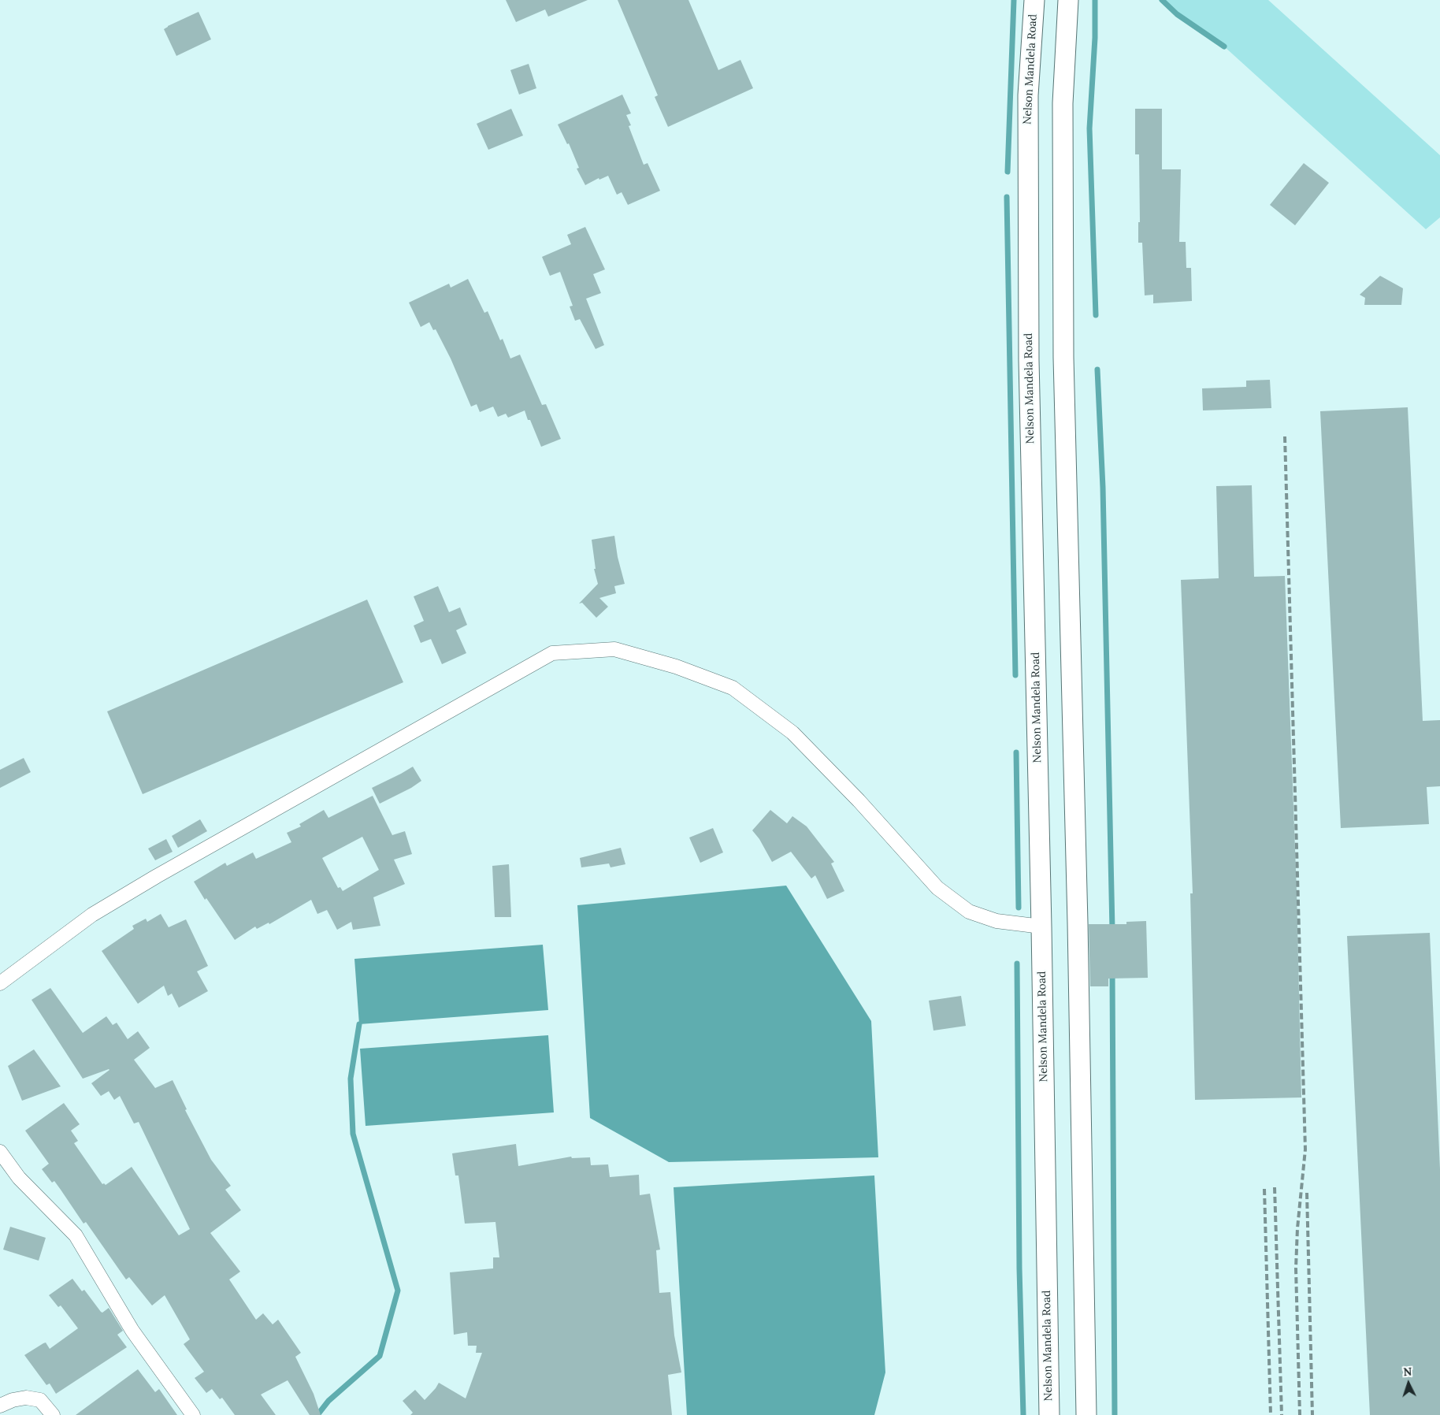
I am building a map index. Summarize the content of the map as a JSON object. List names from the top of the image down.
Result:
{
  "streets": {
    "main road": ["Nelson Mandela Road"]
  },
  "north": "top"
}
